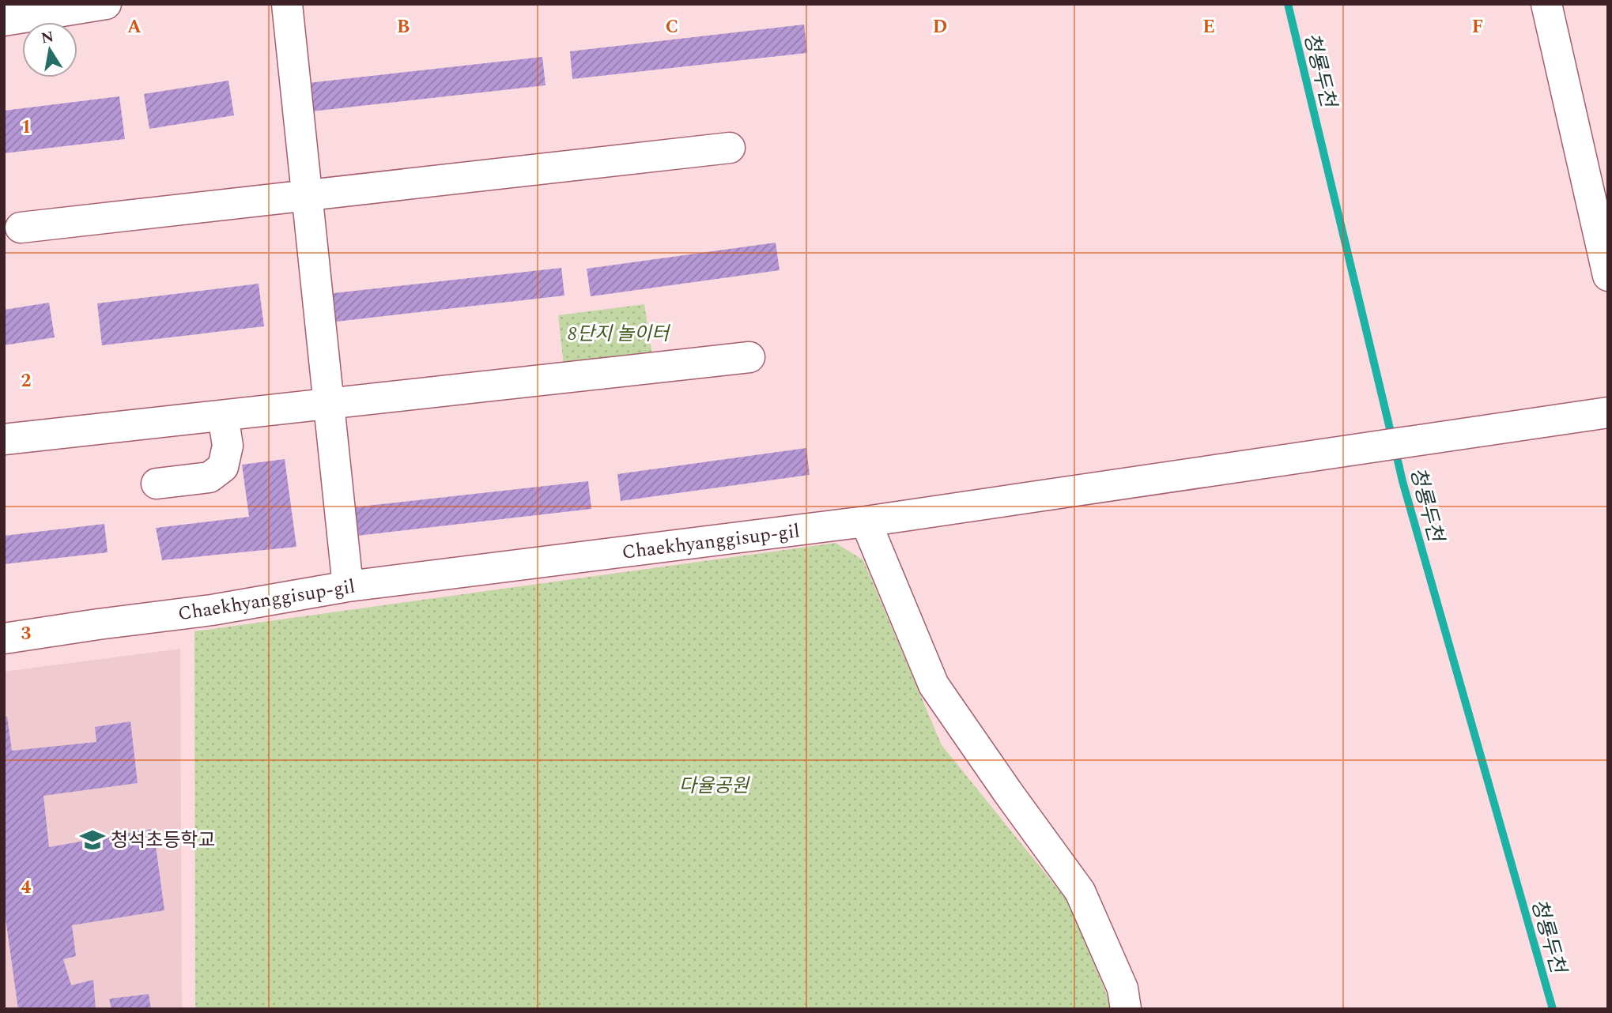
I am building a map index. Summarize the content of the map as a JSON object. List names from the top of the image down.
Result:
{
  "streets": {
    "street": ["Chaekhyanggisup-gil"]
  },
  "water": ["청룡두천"],
  "parks": ["8단지 놀이터", "다율공원"],
  "places": {
    "school or university": ["청석초등학교"]
  },
  "north": "top",
  "grid": {
    "columns": [
      "A",
      "B",
      "C",
      "D",
      "E",
      "F"
    ],
    "rows": [
      "1",
      "2",
      "3",
      "4"
    ]
  }
}
